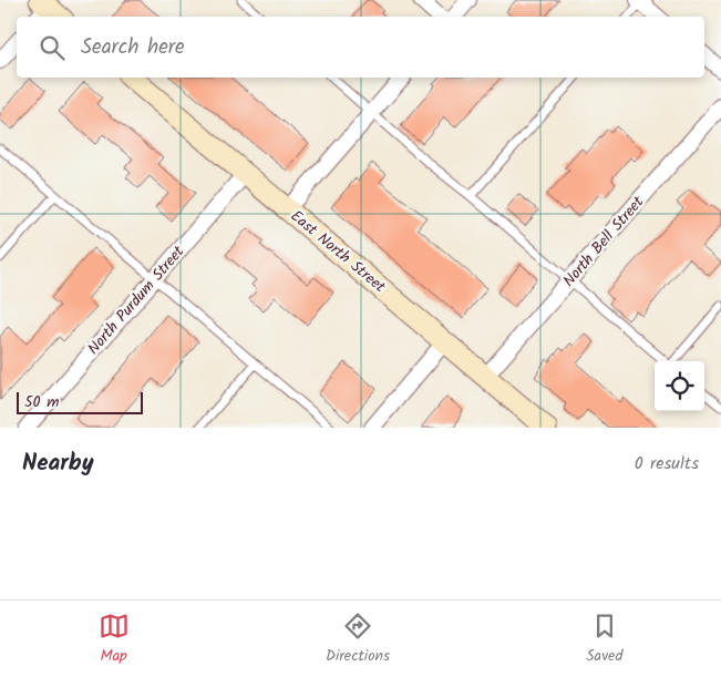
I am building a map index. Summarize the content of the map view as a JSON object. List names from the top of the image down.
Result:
{
  "streets": {
    "street": ["North Bell Street", "East North Street", "North Purdum Street"]
  },
  "crossings": [
    ["North Bell Street", "East North Street"],
    ["East North Street", "North Purdum Street"]
  ],
  "scale_bar": "50 m",
  "page": {
    "search": "Search here",
    "scale": "50 m",
    "heading": ["Nearby", "0 results"],
    "nav": ["Map", "Directions", "Saved"]
  }
}
